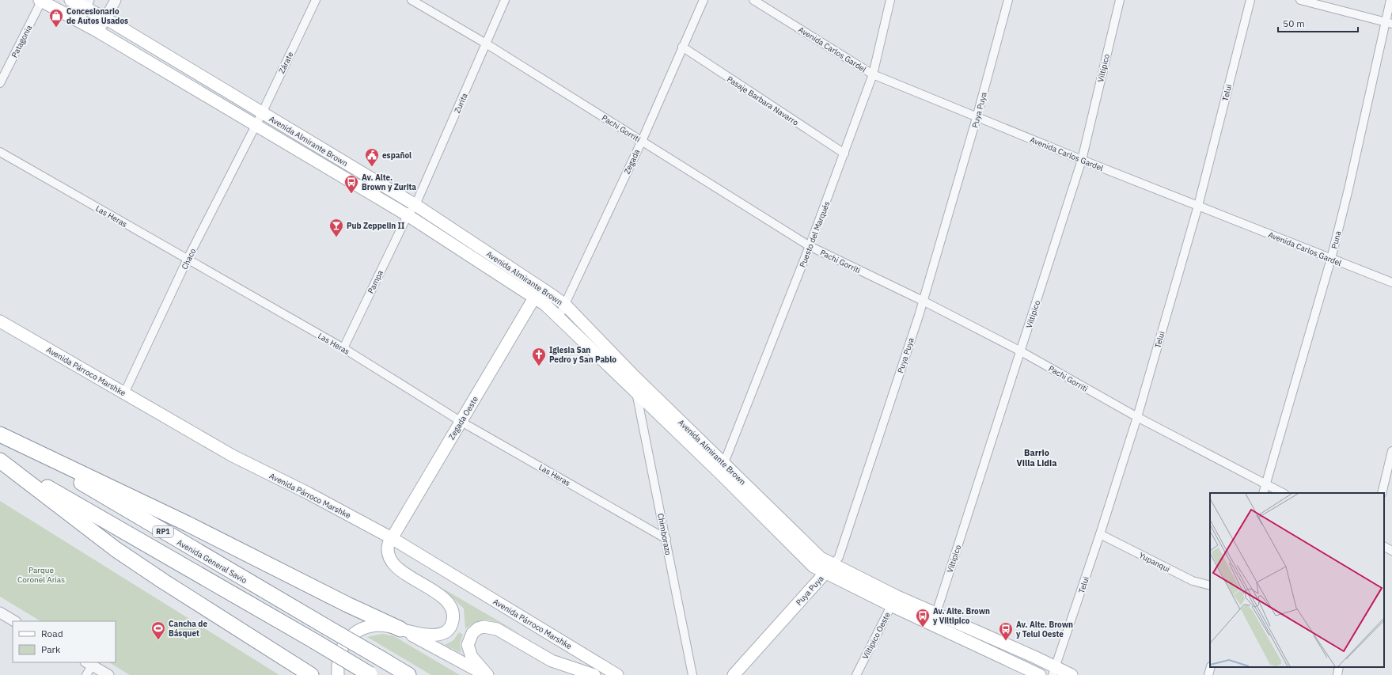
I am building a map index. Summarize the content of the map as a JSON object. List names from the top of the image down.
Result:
{
  "streets": {
    "highway": ["RP1", "Avenida General Savio"],
    "main road": [
      "Puya Puya",
      "Avenida Almirante Brown",
      "Avenida Párroco Marshke",
      "Zegada Oeste"
    ],
    "street": [
      "Patagonia",
      "Avenida Carlos Gardel",
      "Zárate",
      "Viltipico",
      "Telui",
      "Pasaje Barbara Navarro",
      "Zurita",
      "Pachi Gorriti",
      "Zegada",
      "Las Heras",
      "Puesto del Marqués",
      "Puna",
      "Chaco",
      "Pampa",
      "Chimborazo",
      "Yupanqui",
      "Viltipico Oeste"
    ]
  },
  "crossings": [
    ["Patagonia", "Avenida Almirante Brown"],
    ["Avenida Carlos Gardel", "Viltipico"],
    ["Avenida Carlos Gardel", "Telui"],
    ["Avenida Carlos Gardel", "Puya Puya"],
    ["Avenida Carlos Gardel", "Puesto del Marqués"],
    ["Avenida Carlos Gardel", "Puna"],
    ["Zárate", "Avenida Almirante Brown"],
    ["Zárate", "Chaco"],
    ["Viltipico", "Pachi Gorriti"],
    ["Viltipico", "Avenida Almirante Brown"],
    ["Telui", "Pachi Gorriti"],
    ["Telui", "Avenida Almirante Brown"],
    ["Telui", "Yupanqui"],
    ["Pasaje Barbara Navarro", "Zegada"],
    ["Pasaje Barbara Navarro", "Puesto del Marqués"],
    ["Zurita", "Pachi Gorriti"],
    ["Zurita", "Avenida Almirante Brown"],
    ["Zurita", "Pampa"],
    ["Puya Puya", "Pachi Gorriti"],
    ["Puya Puya", "Avenida Almirante Brown"],
    ["Pachi Gorriti", "Zegada"],
    ["Pachi Gorriti", "Puesto del Marqués"],
    ["Pachi Gorriti", "Puna"],
    ["Avenida Almirante Brown", "Zegada"],
    ["Avenida Almirante Brown", "Puesto del Marqués"],
    ["Avenida Almirante Brown", "Chaco"],
    ["Avenida Almirante Brown", "Pampa"],
    ["Avenida Almirante Brown", "Zegada Oeste"],
    ["Avenida Almirante Brown", "Chimborazo"],
    ["Avenida Almirante Brown", "Viltipico Oeste"],
    ["Las Heras", "Chaco"],
    ["Las Heras", "Pampa"],
    ["Las Heras", "Zegada Oeste"],
    ["Las Heras", "Chimborazo"],
    ["Chaco", "Avenida Párroco Marshke"],
    ["Avenida Párroco Marshke", "Zegada Oeste"]
  ],
  "districts": ["Barrio Villa Lidia"],
  "parks": ["Parque Coronel Arias"],
  "places": {
    "shop": ["Concesionario de Autos Usados"],
    "public building": ["español"],
    "bus stop": ["Av. Alte. Brown y Zurita", "Av. Alte. Brown y Viltipico", "Av. Alte. Brown y Telui Oeste"],
    "bar": ["Pub Zeppelin II"],
    "church": ["Iglesia San Pedro y San Pablo"],
    "sports": ["Cancha de Básquet"]
  },
  "legend": ["Road", "Park"],
  "scale_bar": "50 m"
}
